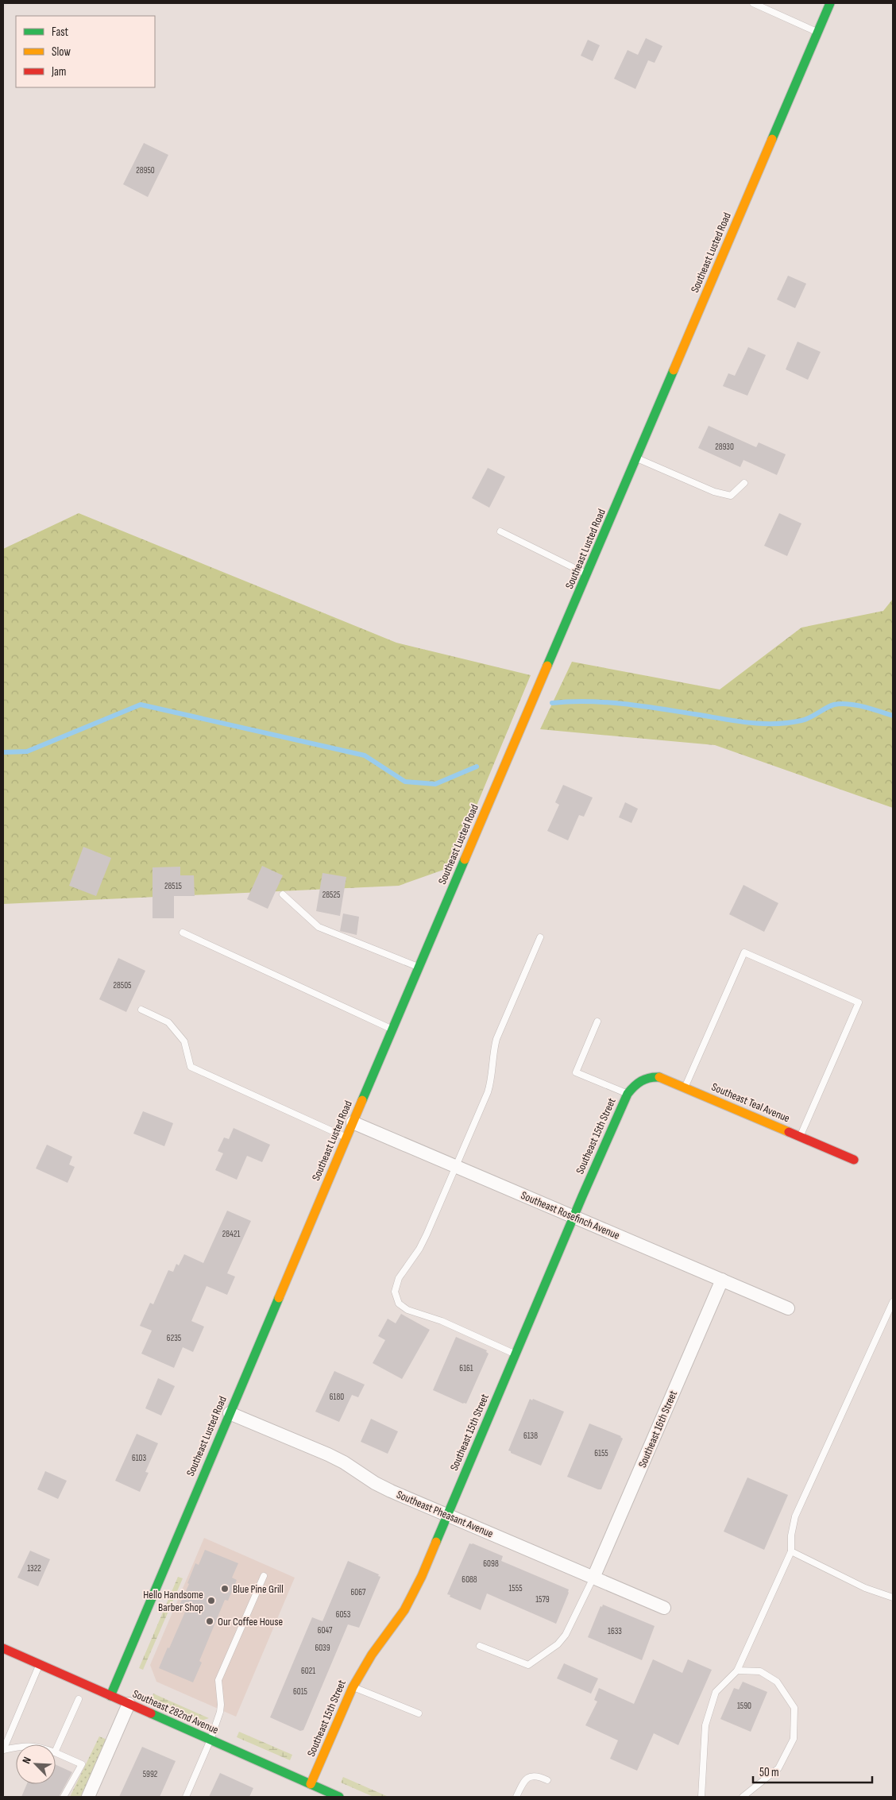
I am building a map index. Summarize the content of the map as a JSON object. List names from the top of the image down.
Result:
{
  "streets": {
    "main road": [
      "Southeast Lusted Road",
      "Southeast Teal Avenue",
      "Southeast 15th Street",
      "Southeast 282nd Avenue"
    ],
    "street": ["Southeast Rosefinch Avenue", "Southeast 16th Street", "Southeast Pheasant Avenue"]
  },
  "crossings": [
    ["Southeast Lusted Road", "Southeast Rosefinch Avenue"],
    ["Southeast Lusted Road", "Southeast Pheasant Avenue"],
    ["Southeast Lusted Road", "Southeast 282nd Avenue"],
    ["Southeast Teal Avenue", "Southeast 15th Street"],
    ["Southeast 15th Street", "Southeast Rosefinch Avenue"],
    ["Southeast 15th Street", "Southeast Pheasant Avenue"],
    ["Southeast 15th Street", "Southeast 282nd Avenue"],
    ["Southeast Rosefinch Avenue", "Southeast 16th Street"],
    ["Southeast 16th Street", "Southeast Pheasant Avenue"]
  ],
  "places": ["Blue Pine Grill", "Hello Handsome Barber Shop", "Our Coffee House"],
  "house_numbers": [
    "28950",
    "28930",
    "28515",
    "28525",
    "28505",
    "28421",
    "6235",
    "6161",
    "6180",
    "6138",
    "6155",
    "6103",
    "6098",
    "1322",
    "6088",
    "1555",
    "6067",
    "1579",
    "6053",
    "6047",
    "1633",
    "6039",
    "6021",
    "6015",
    "1590",
    "5992"
  ],
  "legend": ["Fast", "Slow", "Jam"],
  "scale_bar": "50 m",
  "north": "top left"
}
